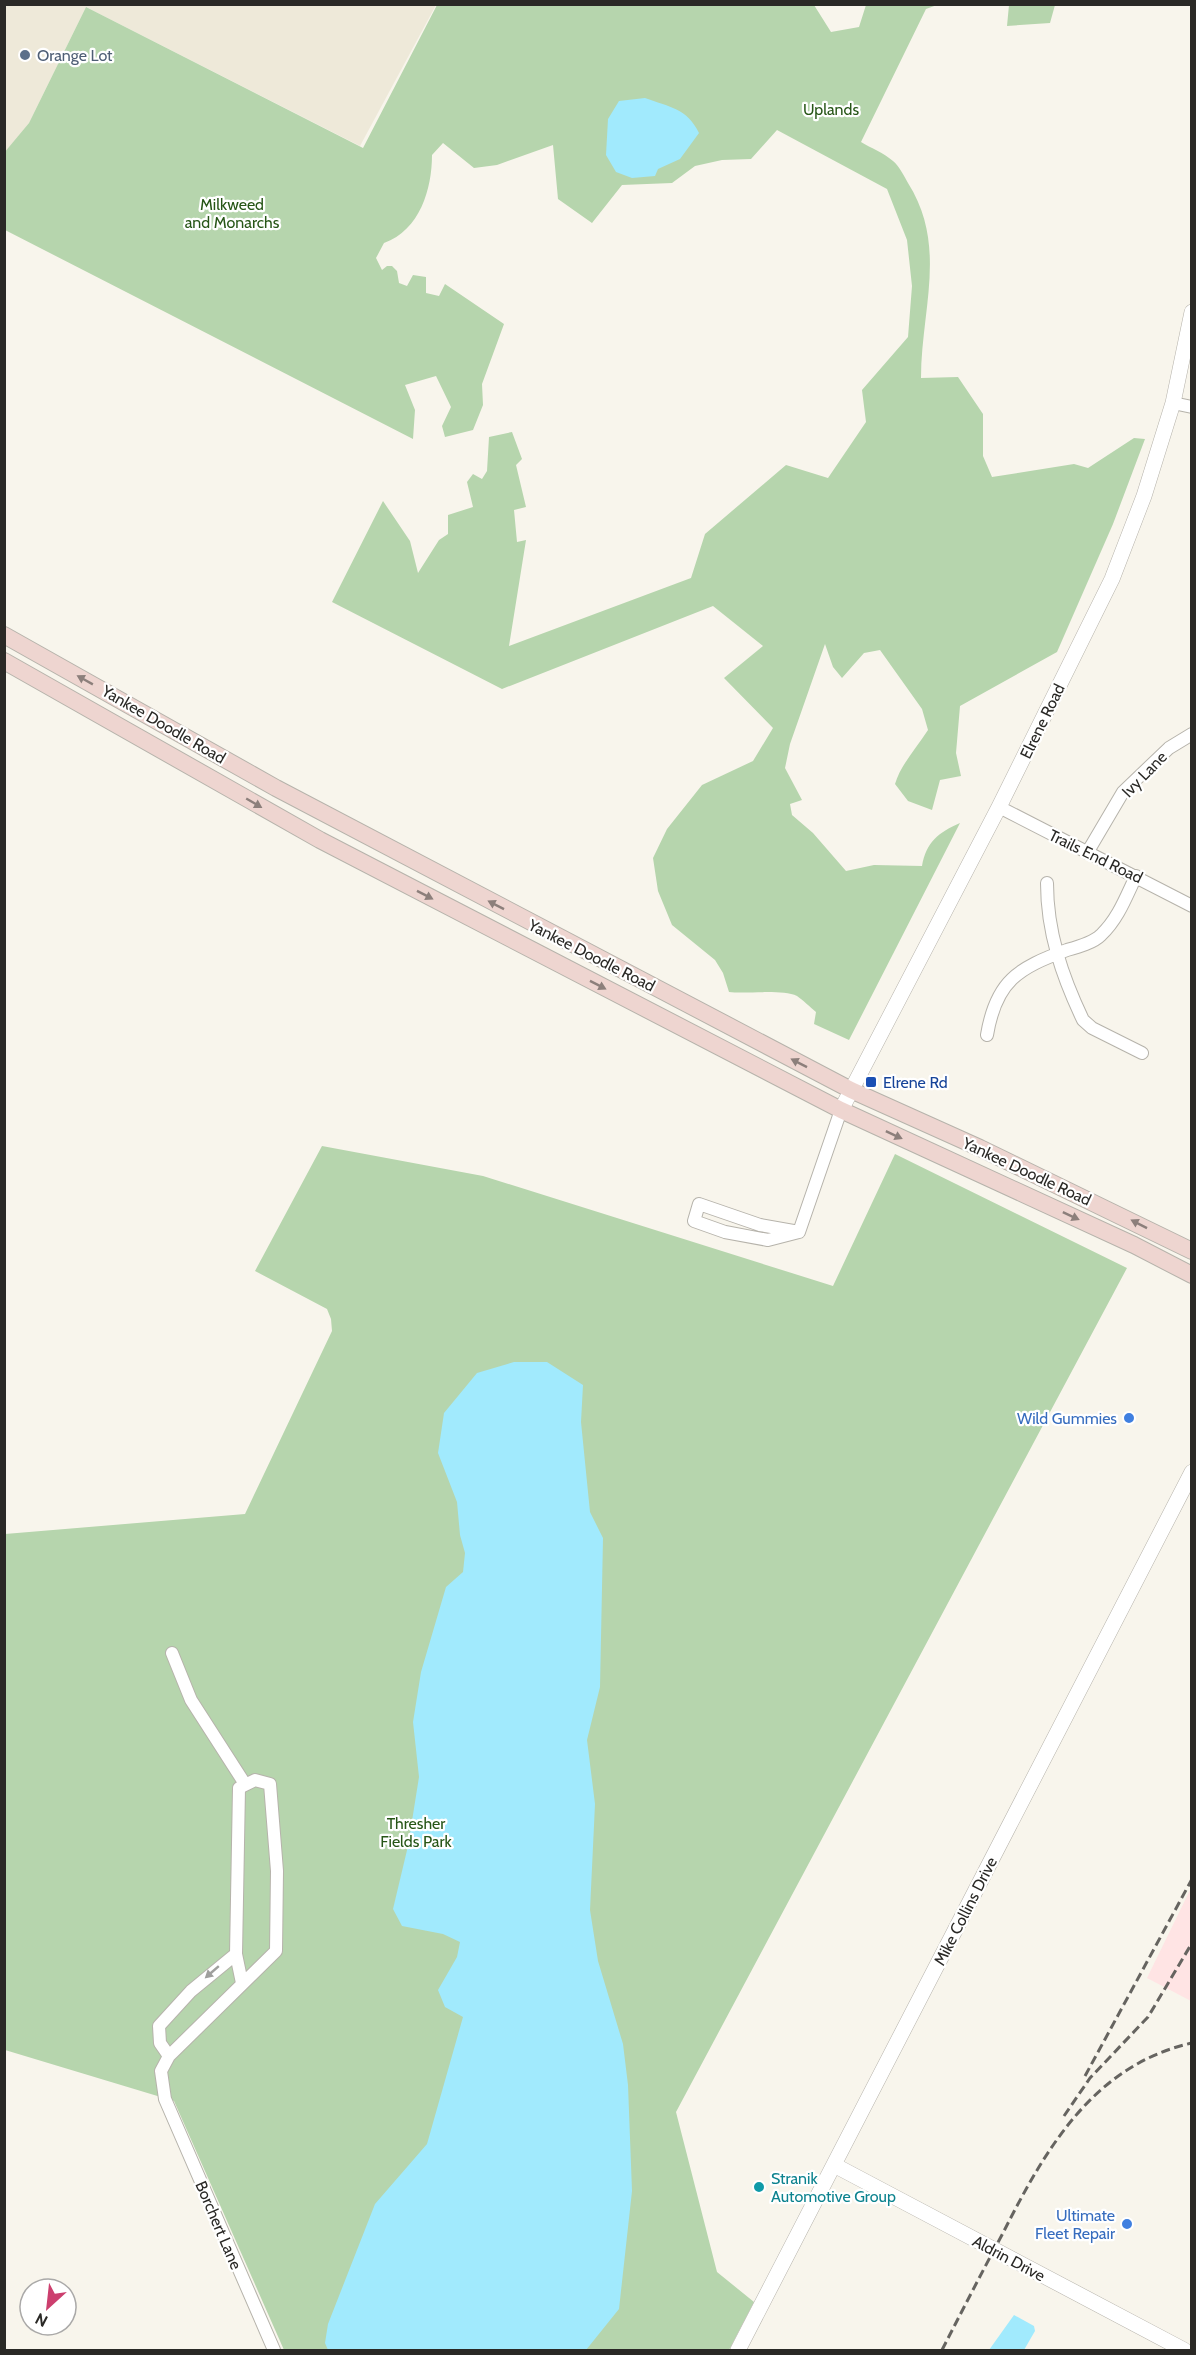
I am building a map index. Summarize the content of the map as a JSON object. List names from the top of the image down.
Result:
{
  "streets": {
    "main road": ["Yankee Doodle Road"],
    "street": [
      "Elrene Road",
      "Ivy Lane",
      "Trails End Road",
      "Mike Collins Drive",
      "Borchert Lane",
      "Aldrin Drive"
    ]
  },
  "crossings": [
    ["Elrene Road", "Yankee Doodle Road"],
    ["Elrene Road", "Trails End Road"],
    ["Ivy Lane", "Trails End Road"],
    ["Mike Collins Drive", "Aldrin Drive"]
  ],
  "parks": ["Uplands", "Milkweed and Monarchs", "Thresher Fields Park"],
  "places": {
    "other": [
      "Orange Lot",
      "Wild Gummies",
      "Stranik Automotive Group",
      "Ultimate Fleet Repair"
    ],
    "transit": ["Elrene Rd"]
  },
  "north": "bottom left"
}
